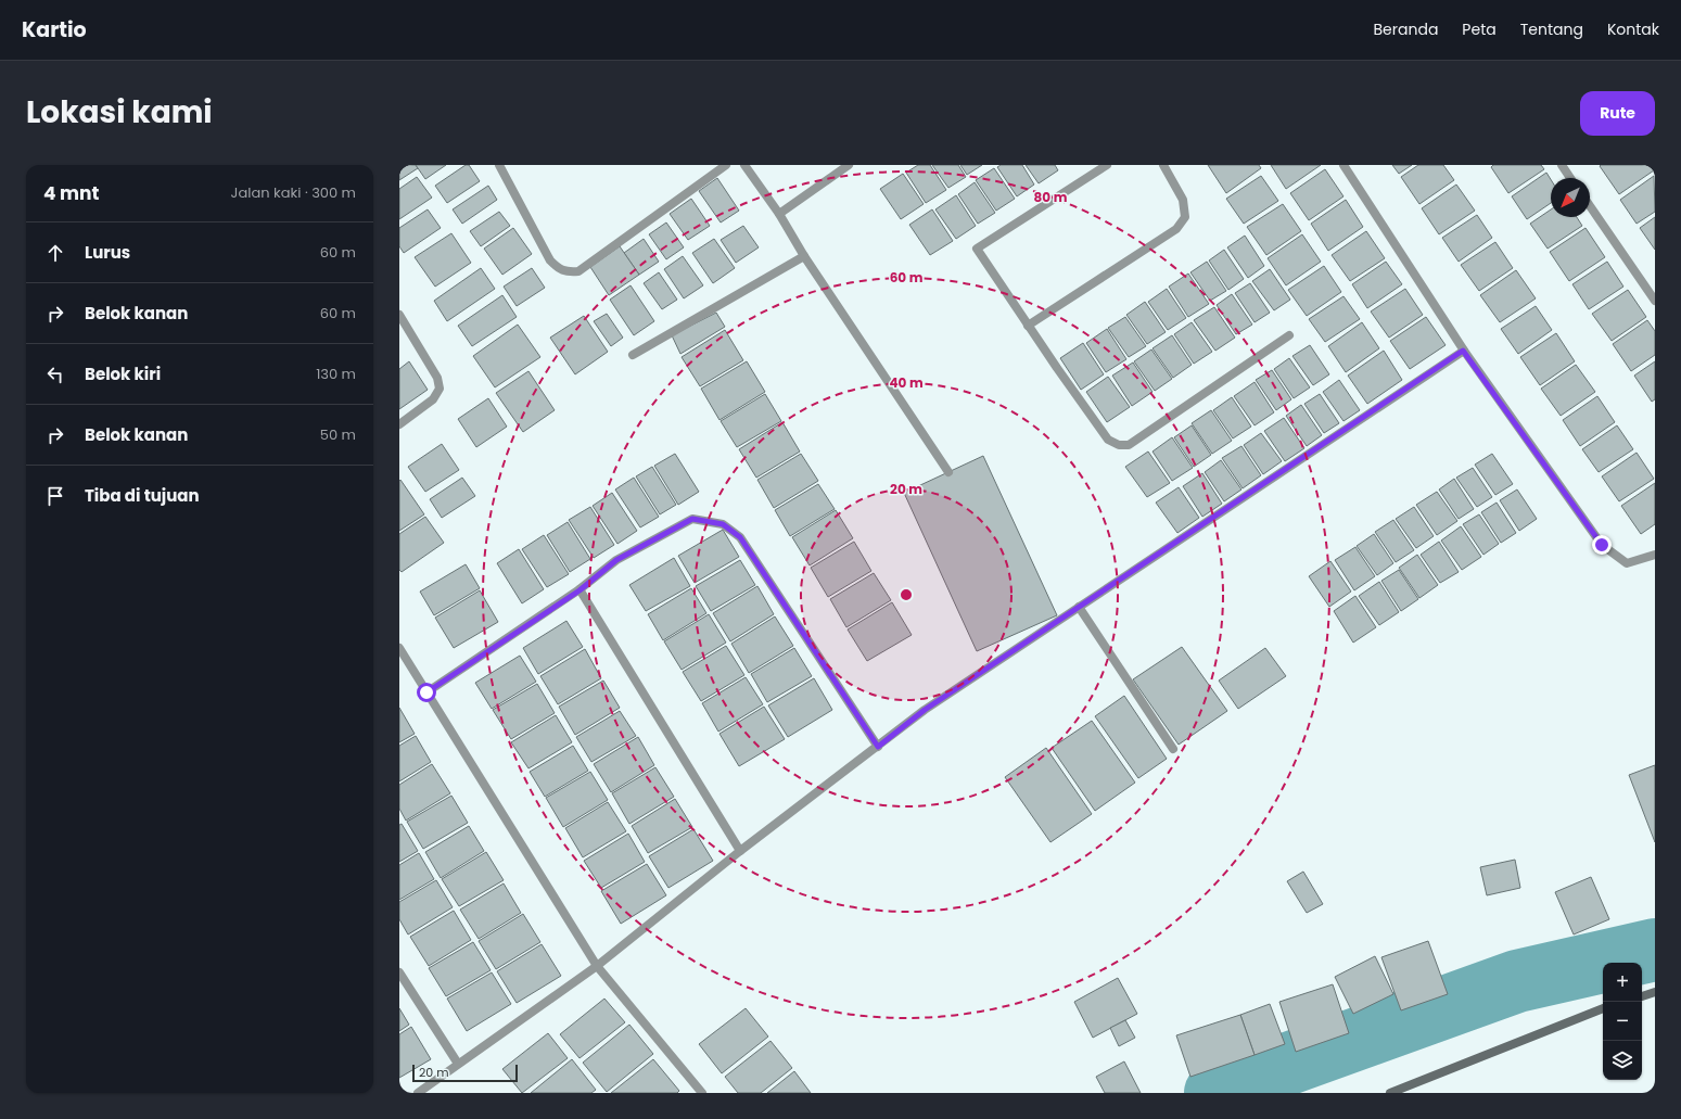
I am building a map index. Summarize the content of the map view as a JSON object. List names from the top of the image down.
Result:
{
  "scale_bar": "20 m",
  "north": "bottom left",
  "page": {
    "header": "Kartio",
    "nav": [
      "Beranda",
      "Peta",
      "Tentang",
      "Kontak"
    ],
    "title": "Lokasi kami",
    "buttons": "Rute",
    "heading": ["4 mnt", "Jalan kaki · 300 m"],
    "list": [
      ["Lurus", "60 m"],
      ["Belok kanan", "60 m"],
      ["Belok kiri", "130 m"],
      ["Belok kanan", "50 m"],
      "Tiba di tujuan"
    ],
    "map_buttons": ["+", "−"],
    "scale": "20 m"
  },
  "rings": [
    "80 m",
    "60 m",
    "40 m",
    "20 m"
  ]
}
